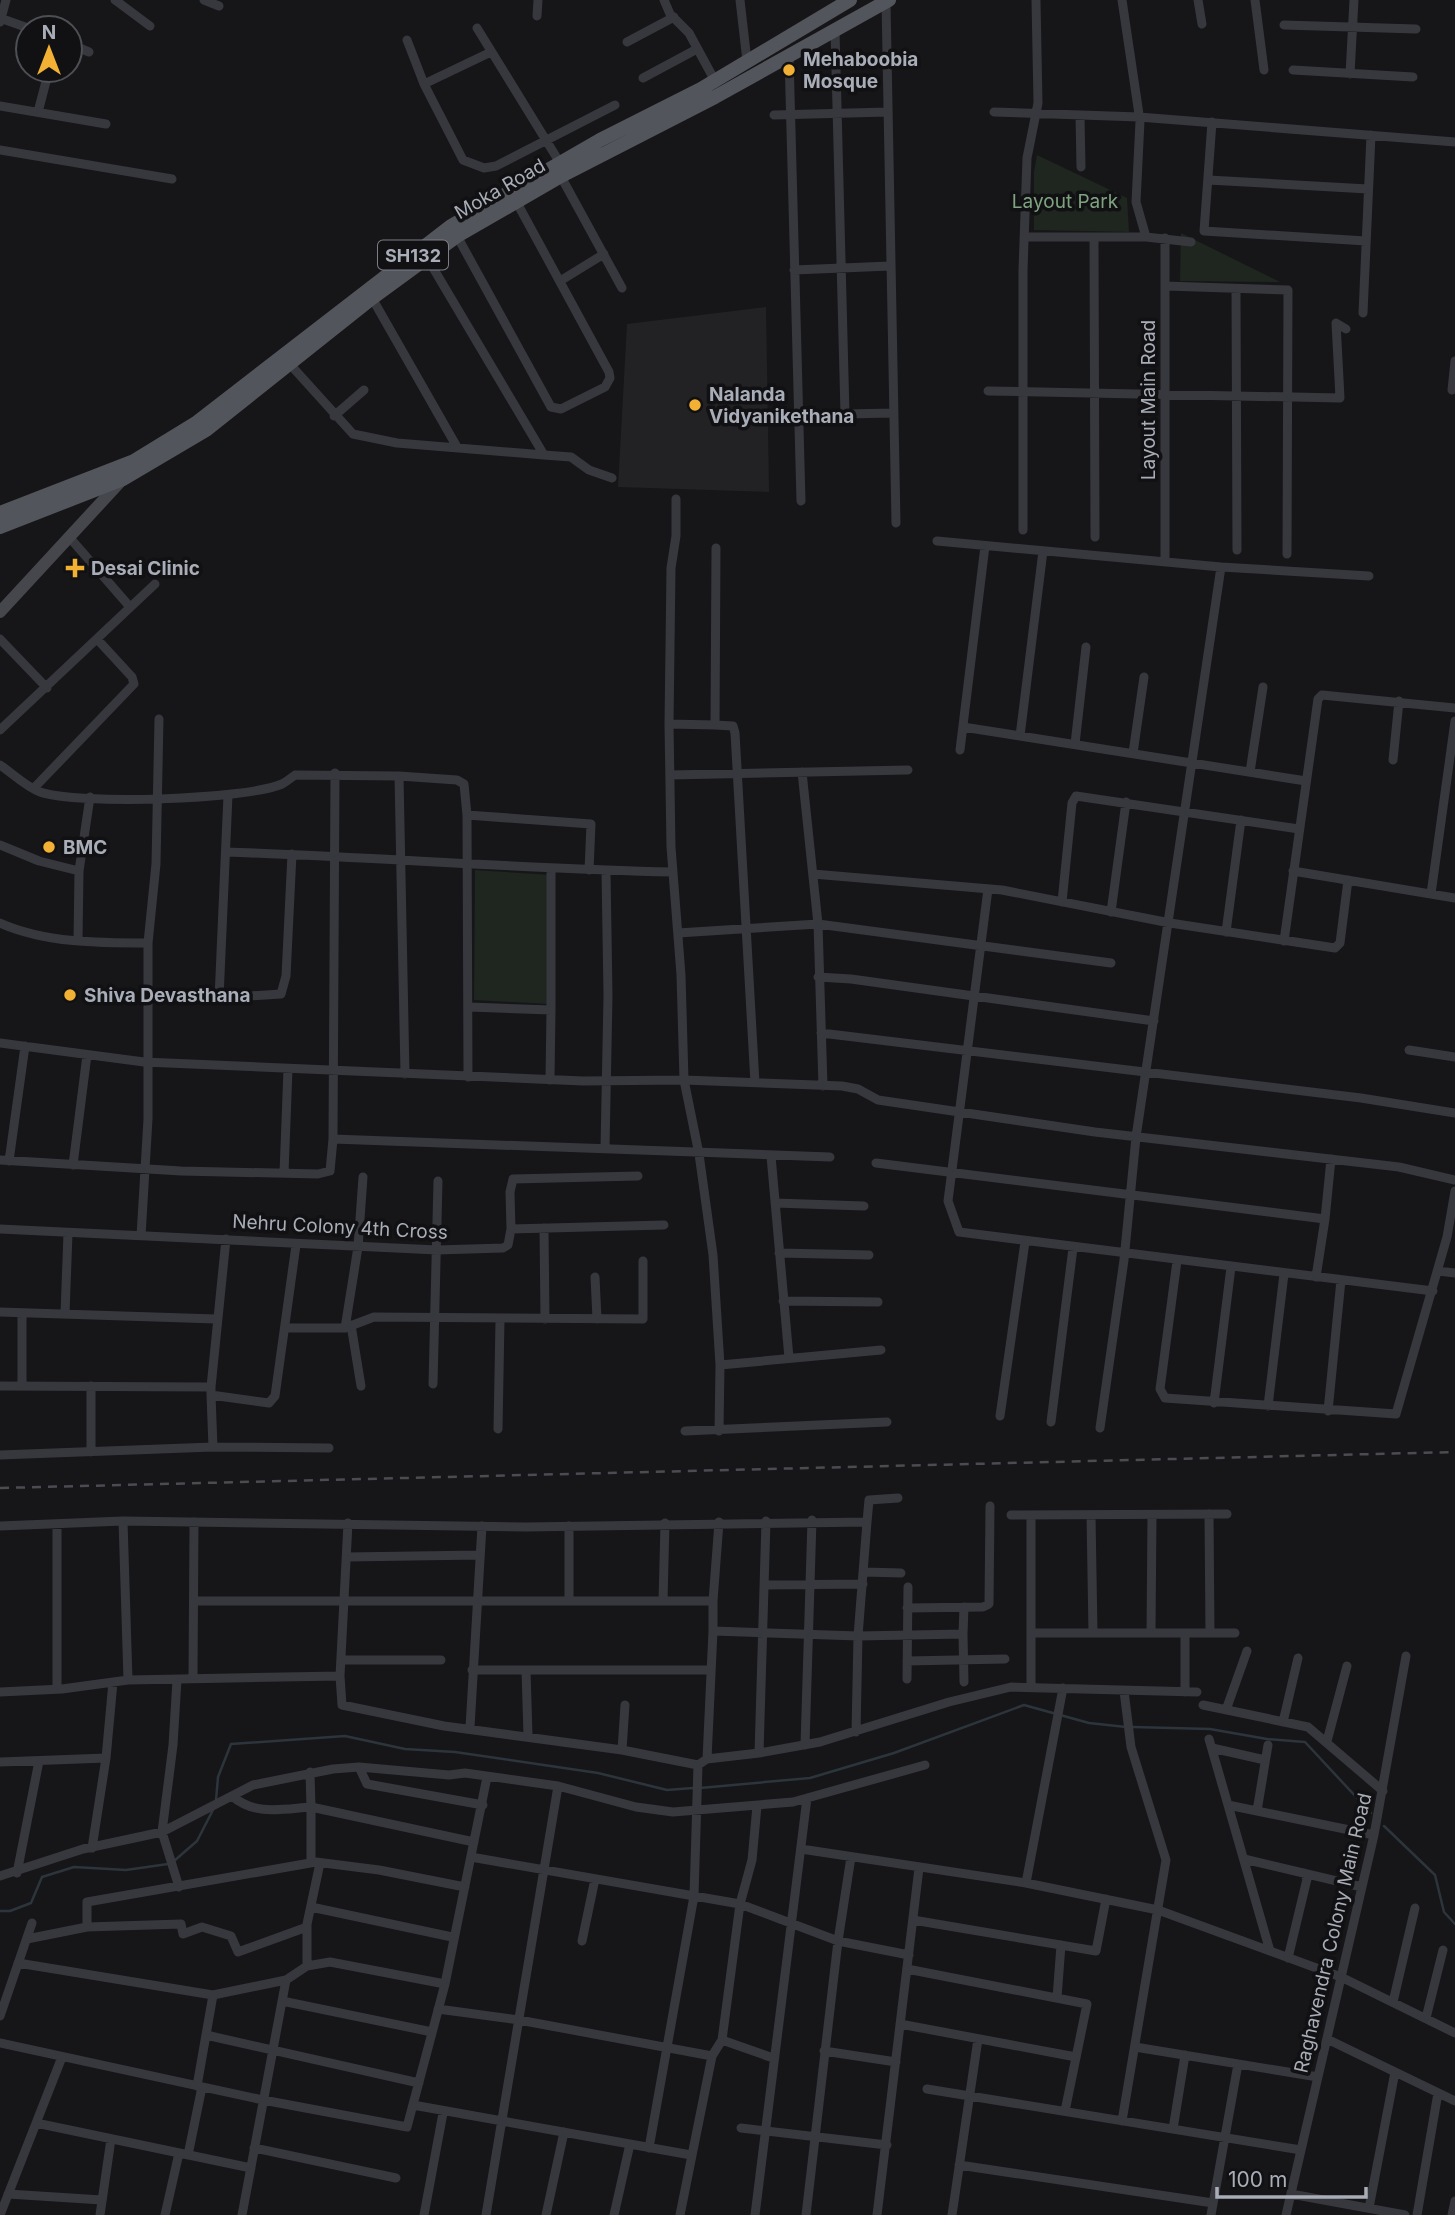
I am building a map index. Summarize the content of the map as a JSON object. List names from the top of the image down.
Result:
{
  "streets": {
    "main road": ["Moka Road", "SH132"],
    "street": ["Layout Main Road", "Nehru Colony 4th Cross", "Raghavendra Colony Main Road"]
  },
  "crossings": [
    ["Moka Road", "SH132"]
  ],
  "parks": ["Layout Park"],
  "places": {
    "other": [
      "Mehaboobia Mosque",
      "Nalanda Vidyanikethana",
      "BMC",
      "Shiva Devasthana"
    ],
    "health": ["Desai Clinic"]
  },
  "scale_bar": "100 m",
  "north": "top"
}
